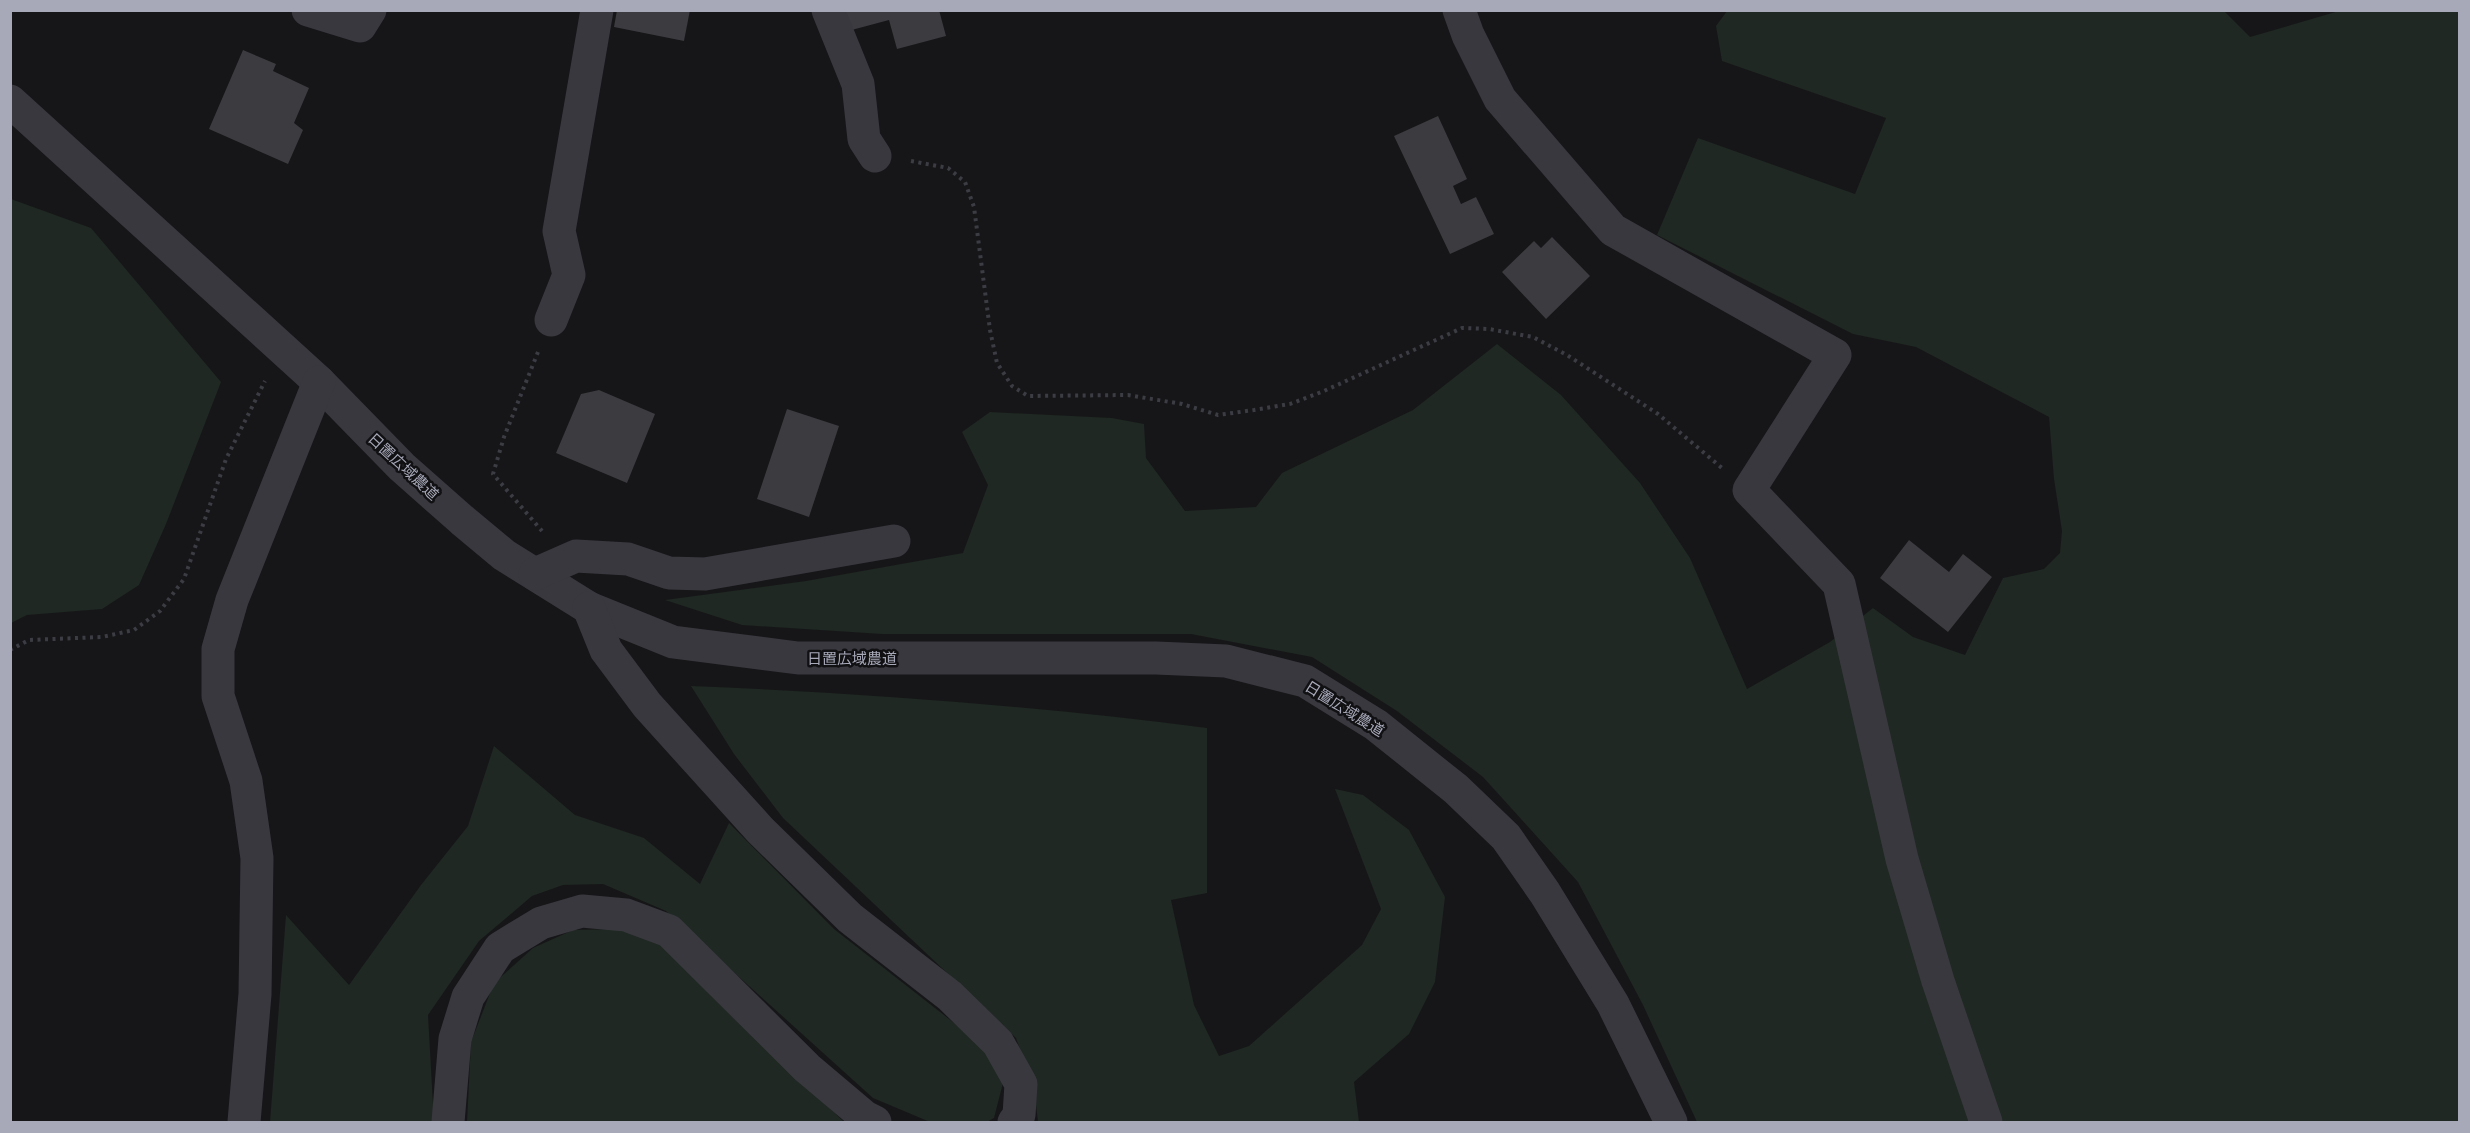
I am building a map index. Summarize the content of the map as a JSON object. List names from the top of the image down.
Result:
{
  "streets": {
    "street": ["日置広域農道"]
  }
}
